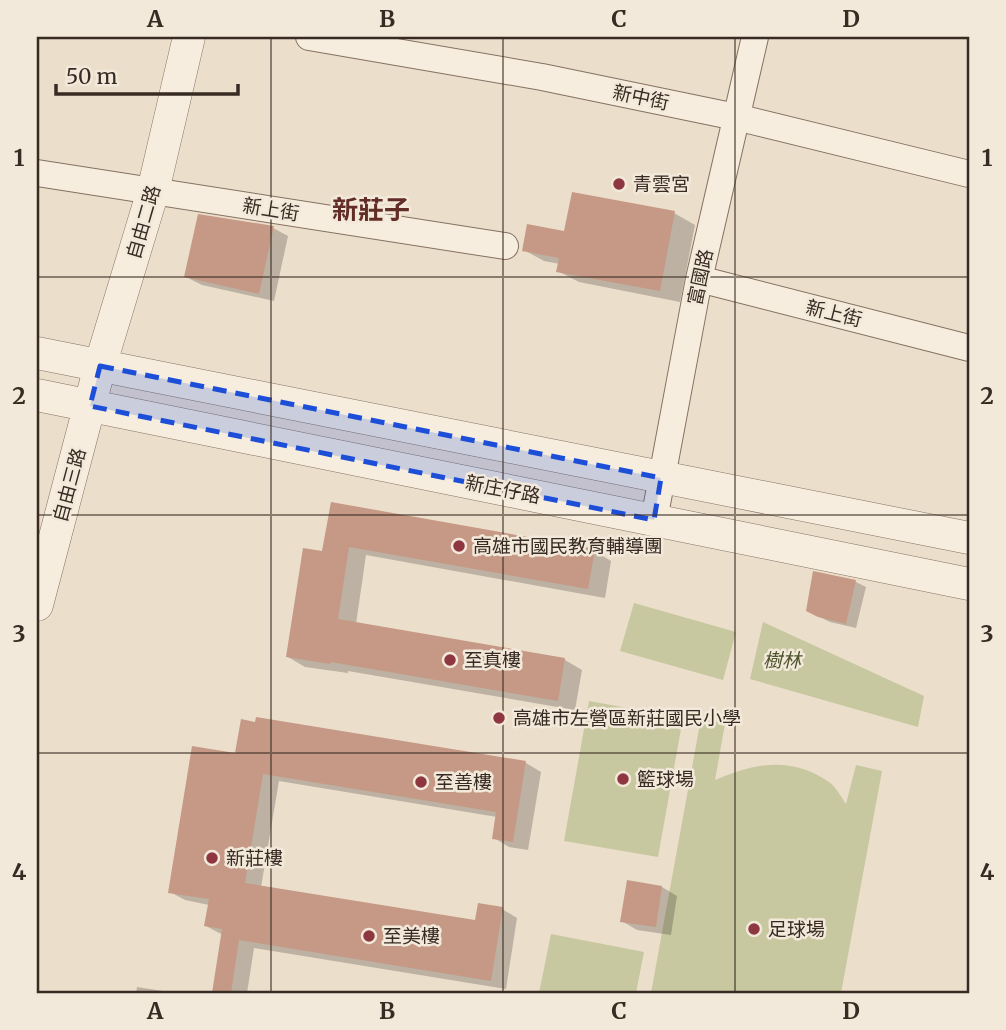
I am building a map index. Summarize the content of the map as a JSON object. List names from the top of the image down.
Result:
{
  "streets": {
    "street": [
      "新中街",
      "新上街",
      "自由二路",
      "富國路",
      "自由三路",
      "新庄仔路"
    ]
  },
  "crossings": [
    ["新中街", "富國路"],
    ["新上街", "自由二路"],
    ["新上街", "富國路"],
    ["自由二路", "自由三路"],
    ["自由二路", "新庄仔路"],
    ["富國路", "新庄仔路"],
    ["自由三路", "新庄仔路"]
  ],
  "districts": ["新莊子"],
  "parks": ["樹林"],
  "places": [
    "青雲宮",
    "高雄市國民教育輔導團",
    "至真樓",
    "高雄市左營區新莊國民小學",
    "籃球場",
    "至善樓",
    "新莊樓",
    "足球場",
    "至美樓"
  ],
  "scale_bar": "50 m",
  "grid": {
    "columns": [
      "A",
      "B",
      "C",
      "D"
    ],
    "rows": [
      "1",
      "2",
      "3",
      "4"
    ]
  }
}
